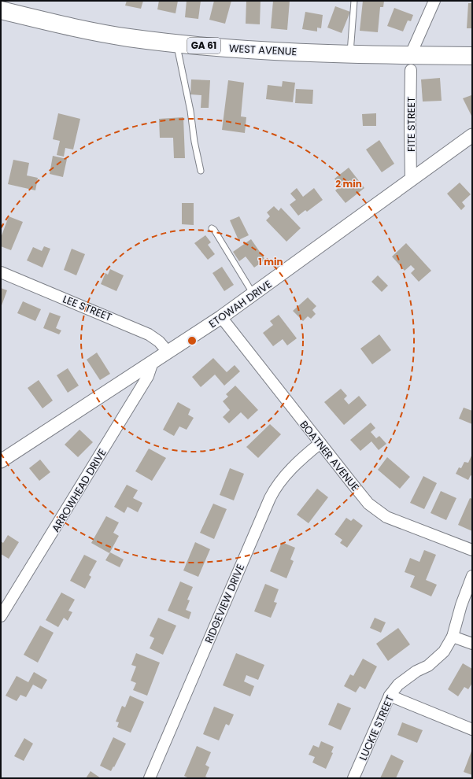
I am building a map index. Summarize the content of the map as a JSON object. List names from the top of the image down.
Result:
{
  "streets": {
    "main road": ["GA 61", "WEST AVENUE"],
    "street": [
      "FITE STREET",
      "ETOWAH DRIVE",
      "LEE STREET",
      "BOATNER AVENUE",
      "ARROWHEAD DRIVE",
      "RIDGEVIEW DRIVE",
      "LUCKIE STREET"
    ]
  },
  "crossings": [
    ["WEST AVENUE", "FITE STREET"],
    ["FITE STREET", "ETOWAH DRIVE"],
    ["ETOWAH DRIVE", "LEE STREET"],
    ["ETOWAH DRIVE", "BOATNER AVENUE"],
    ["ETOWAH DRIVE", "ARROWHEAD DRIVE"],
    ["BOATNER AVENUE", "RIDGEVIEW DRIVE"]
  ],
  "rings": ["2 min", "1 min"]
}
